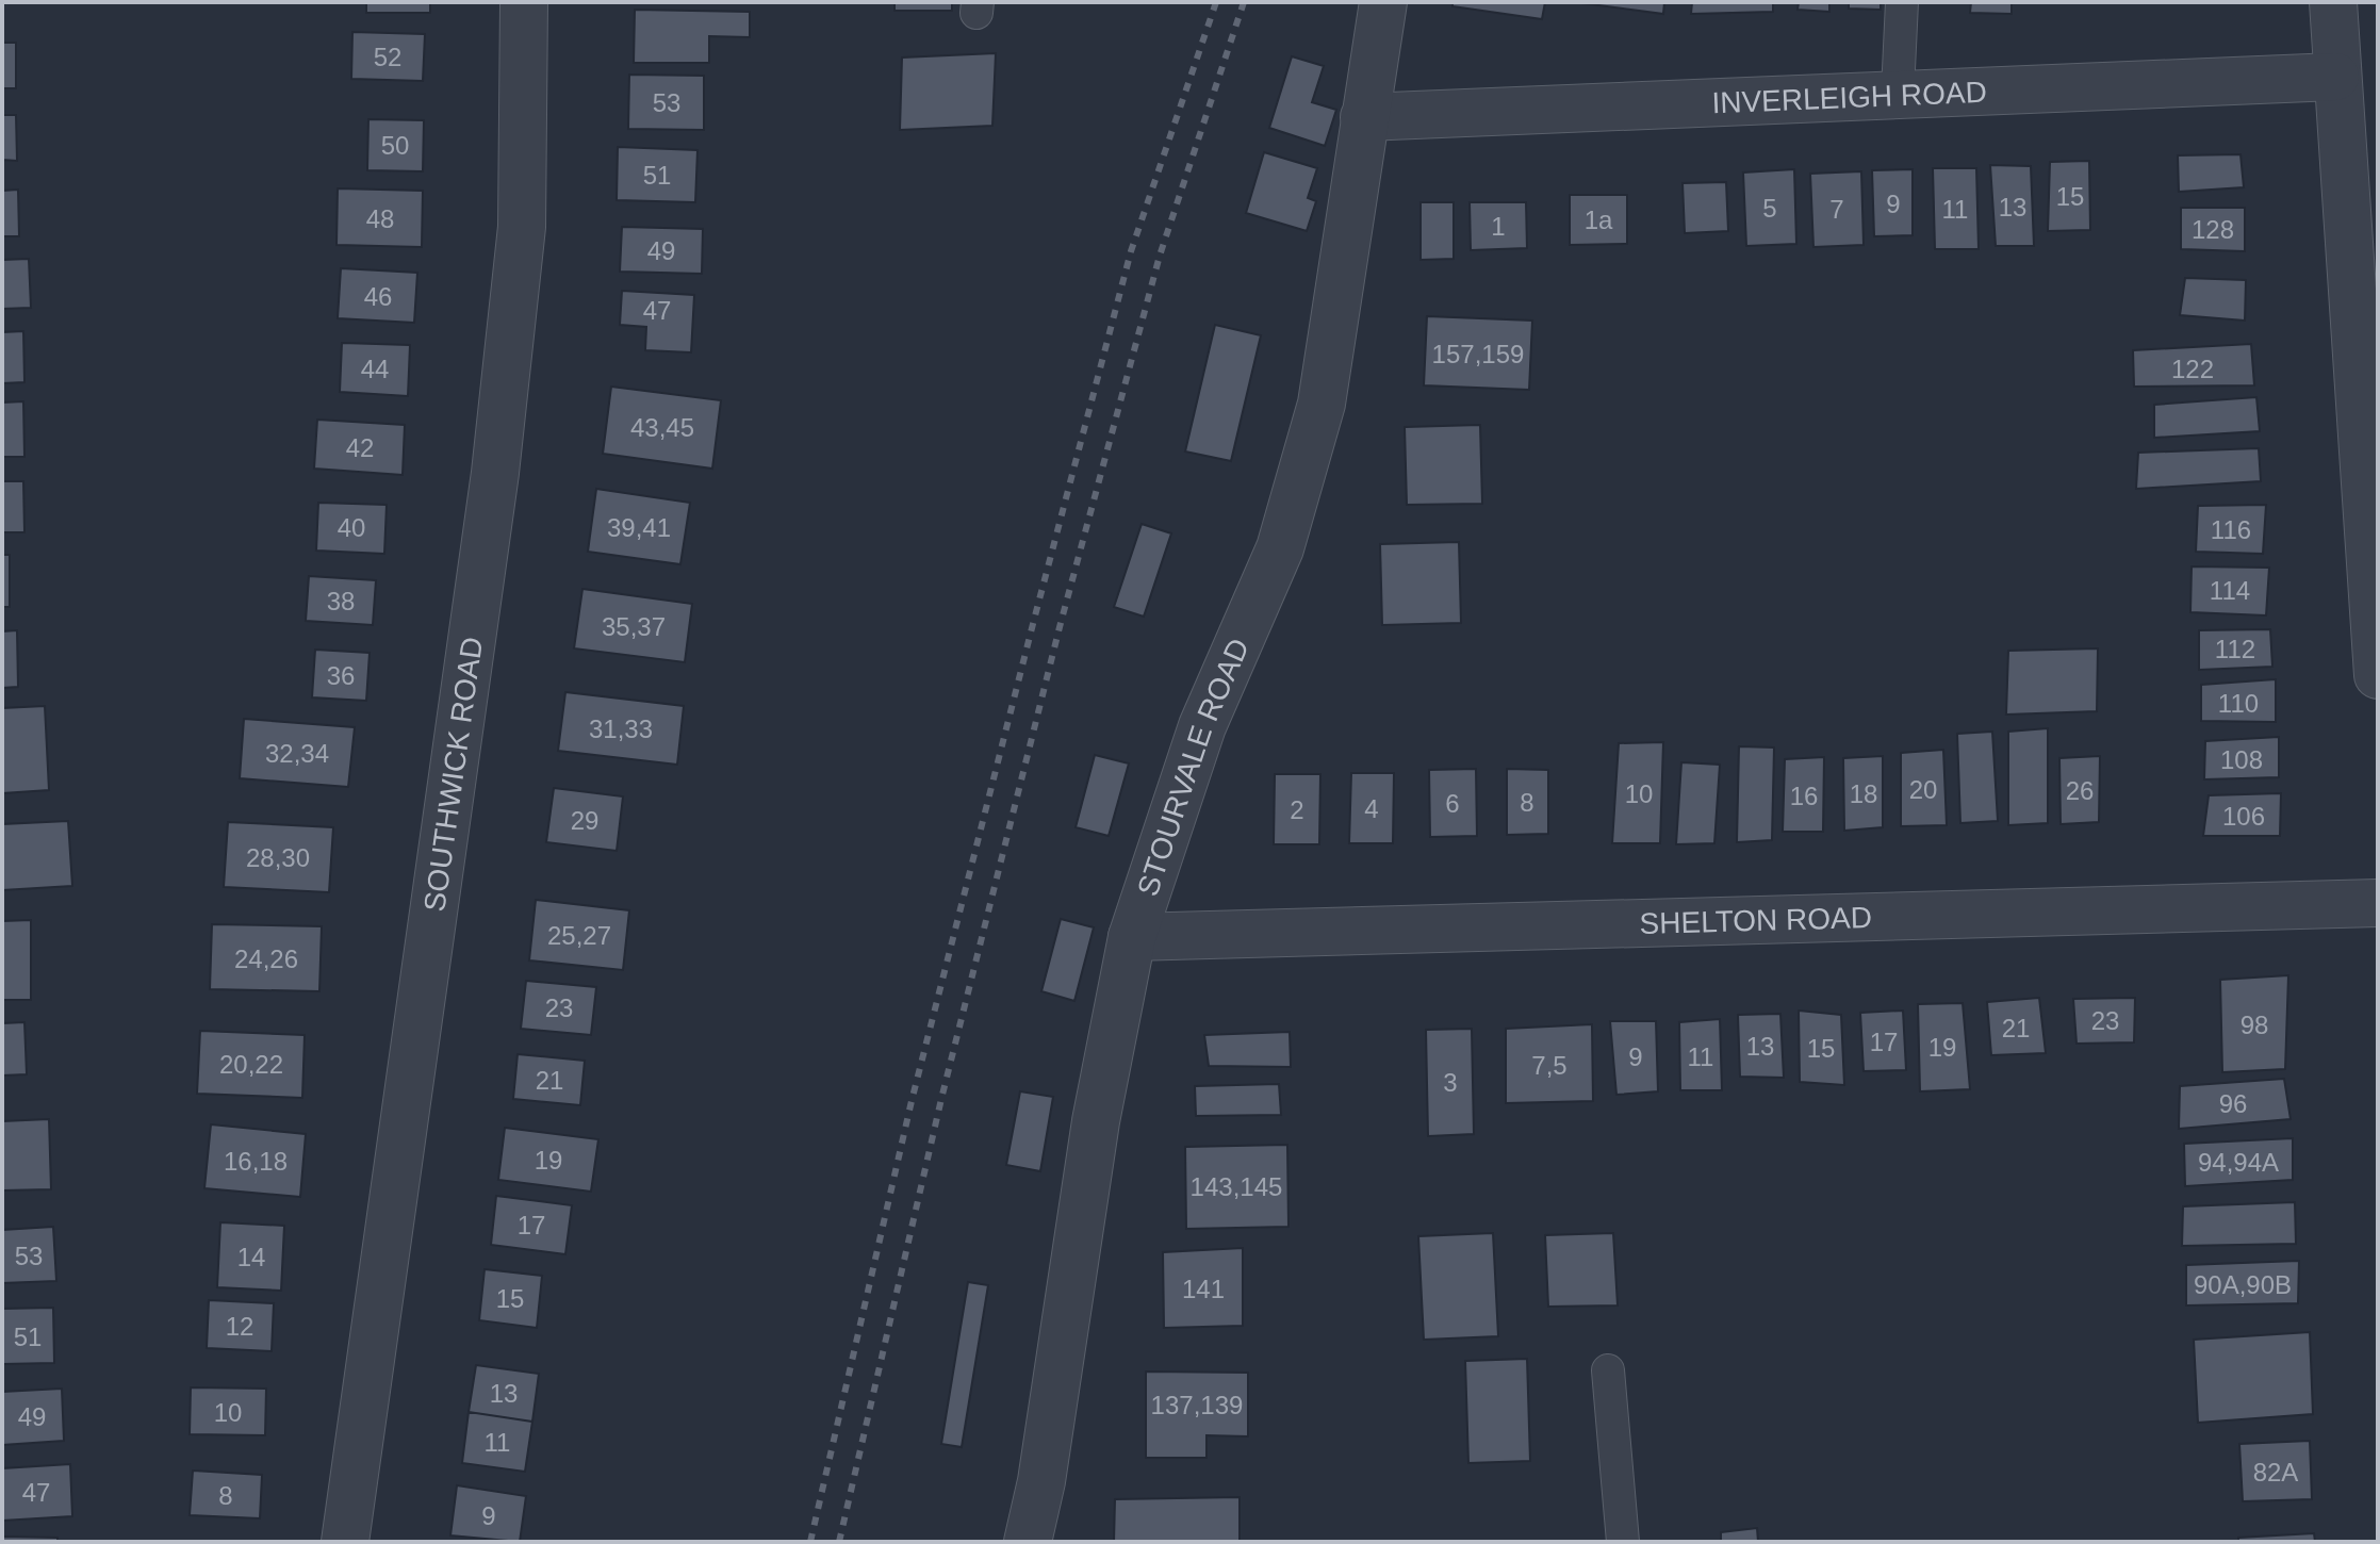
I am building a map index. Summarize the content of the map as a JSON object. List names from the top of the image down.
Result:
{
  "streets": {
    "street": [
      "INVERLEIGH ROAD",
      "STOURVALE ROAD",
      "SOUTHWICK ROAD",
      "SHELTON ROAD"
    ]
  },
  "crossings": [
    ["INVERLEIGH ROAD", "STOURVALE ROAD"],
    ["STOURVALE ROAD", "SHELTON ROAD"]
  ],
  "house_numbers": [
    "52",
    "53",
    "50",
    "51",
    "15",
    "9",
    "13",
    "5",
    "7",
    "11",
    "48",
    "1a",
    "1",
    "128",
    "49",
    "46",
    "47",
    "157,159",
    "44",
    "122",
    "43,45",
    "42",
    "40",
    "39,41",
    "116",
    "114",
    "38",
    "35,37",
    "112",
    "36",
    "110",
    "31,33",
    "32,34",
    "108",
    "20",
    "26",
    "10",
    "18",
    "16",
    "8",
    "6",
    "4",
    "2",
    "106",
    "29",
    "28,30",
    "25,27",
    "24,26",
    "23",
    "23",
    "98",
    "21",
    "17",
    "13",
    "19",
    "15",
    "9",
    "11",
    "20,22",
    "7,5",
    "21",
    "3",
    "96",
    "19",
    "16,18",
    "94,94A",
    "143,145",
    "17",
    "53",
    "14",
    "90A,90B",
    "141",
    "15",
    "12",
    "51",
    "13",
    "137,139",
    "10",
    "49",
    "11",
    "82A",
    "47",
    "8",
    "9"
  ]
}
